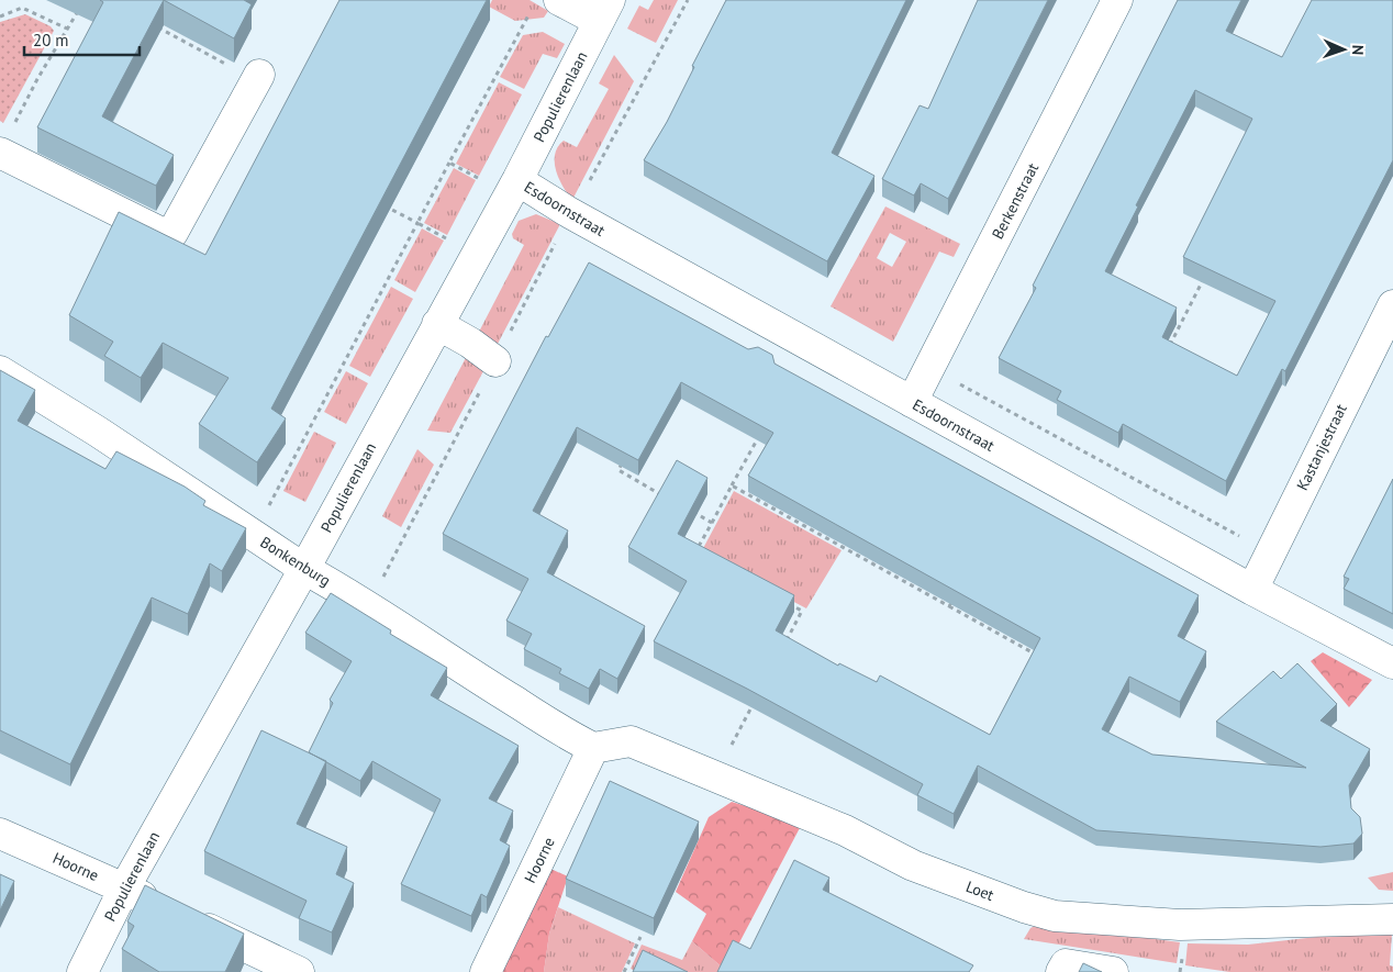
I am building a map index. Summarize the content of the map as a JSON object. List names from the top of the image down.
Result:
{
  "streets": {
    "street": [
      "Populierenlaan",
      "Berkenstraat",
      "Esdoornstraat",
      "Kastanjestraat",
      "Bonkenburg",
      "Hoorne",
      "Loet"
    ]
  },
  "crossings": [
    ["Populierenlaan", "Esdoornstraat"],
    ["Populierenlaan", "Bonkenburg"],
    ["Populierenlaan", "Hoorne"],
    ["Berkenstraat", "Esdoornstraat"],
    ["Esdoornstraat", "Kastanjestraat"],
    ["Bonkenburg", "Hoorne"],
    ["Bonkenburg", "Loet"],
    ["Hoorne", "Loet"]
  ],
  "scale_bar": "20 m",
  "north": "right"
}
